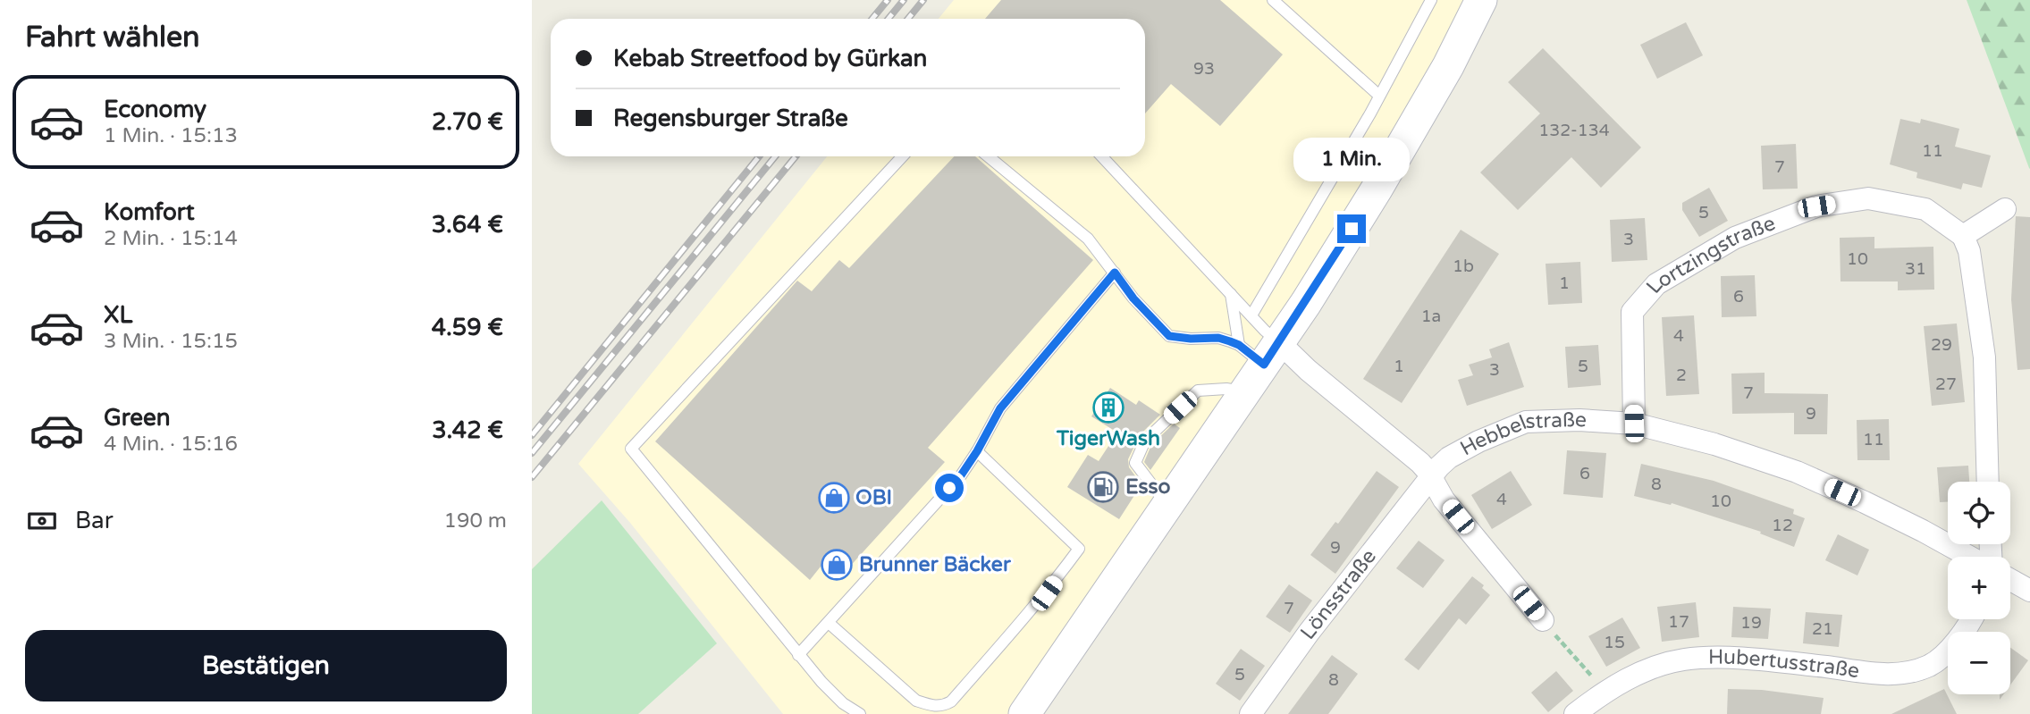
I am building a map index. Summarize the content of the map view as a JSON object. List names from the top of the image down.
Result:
{
  "streets": {
    "street": [
      "Lortzingstraße",
      "Hebbelstraße",
      "Lönsstraße",
      "Hubertusstraße"
    ]
  },
  "crossings": [
    ["Lortzingstraße", "Hebbelstraße"],
    ["Hebbelstraße", "Lönsstraße"]
  ],
  "places": {
    "building": ["TigerWash"],
    "fuel station": ["Esso"],
    "shop": ["OBI", "Brunner Bäcker"]
  },
  "house_numbers": [
    "93",
    "132-134",
    "11",
    "7",
    "5",
    "3",
    "10",
    "1b",
    "31",
    "1",
    "6",
    "1a",
    "4",
    "29",
    "1",
    "5",
    "3",
    "2",
    "27",
    "7",
    "9",
    "11",
    "6",
    "8",
    "4",
    "10",
    "12",
    "9",
    "7",
    "17",
    "19",
    "21",
    "15",
    "5",
    "8"
  ],
  "page": {
    "heading": "Fahrt wählen",
    "banner": ["Kebab Streetfood by Gürkan", "Regensburger Straße"],
    "list": [
      {
        "name": "Economy",
        "note": "1 Min. · 15:13",
        "value": "2.70 €"
      },
      {
        "name": "Komfort",
        "note": "2 Min. · 15:14",
        "value": "3.64 €"
      },
      {
        "name": "XL",
        "note": "3 Min. · 15:15",
        "value": "4.59 €"
      },
      {
        "name": "Green",
        "note": "4 Min. · 15:16",
        "value": "3.42 €"
      }
    ],
    "bubble": "1 Min.",
    "map_buttons": ["+", "−"],
    "pay": ["Bar", "190 m"],
    "buttons": "Bestätigen"
  }
}
